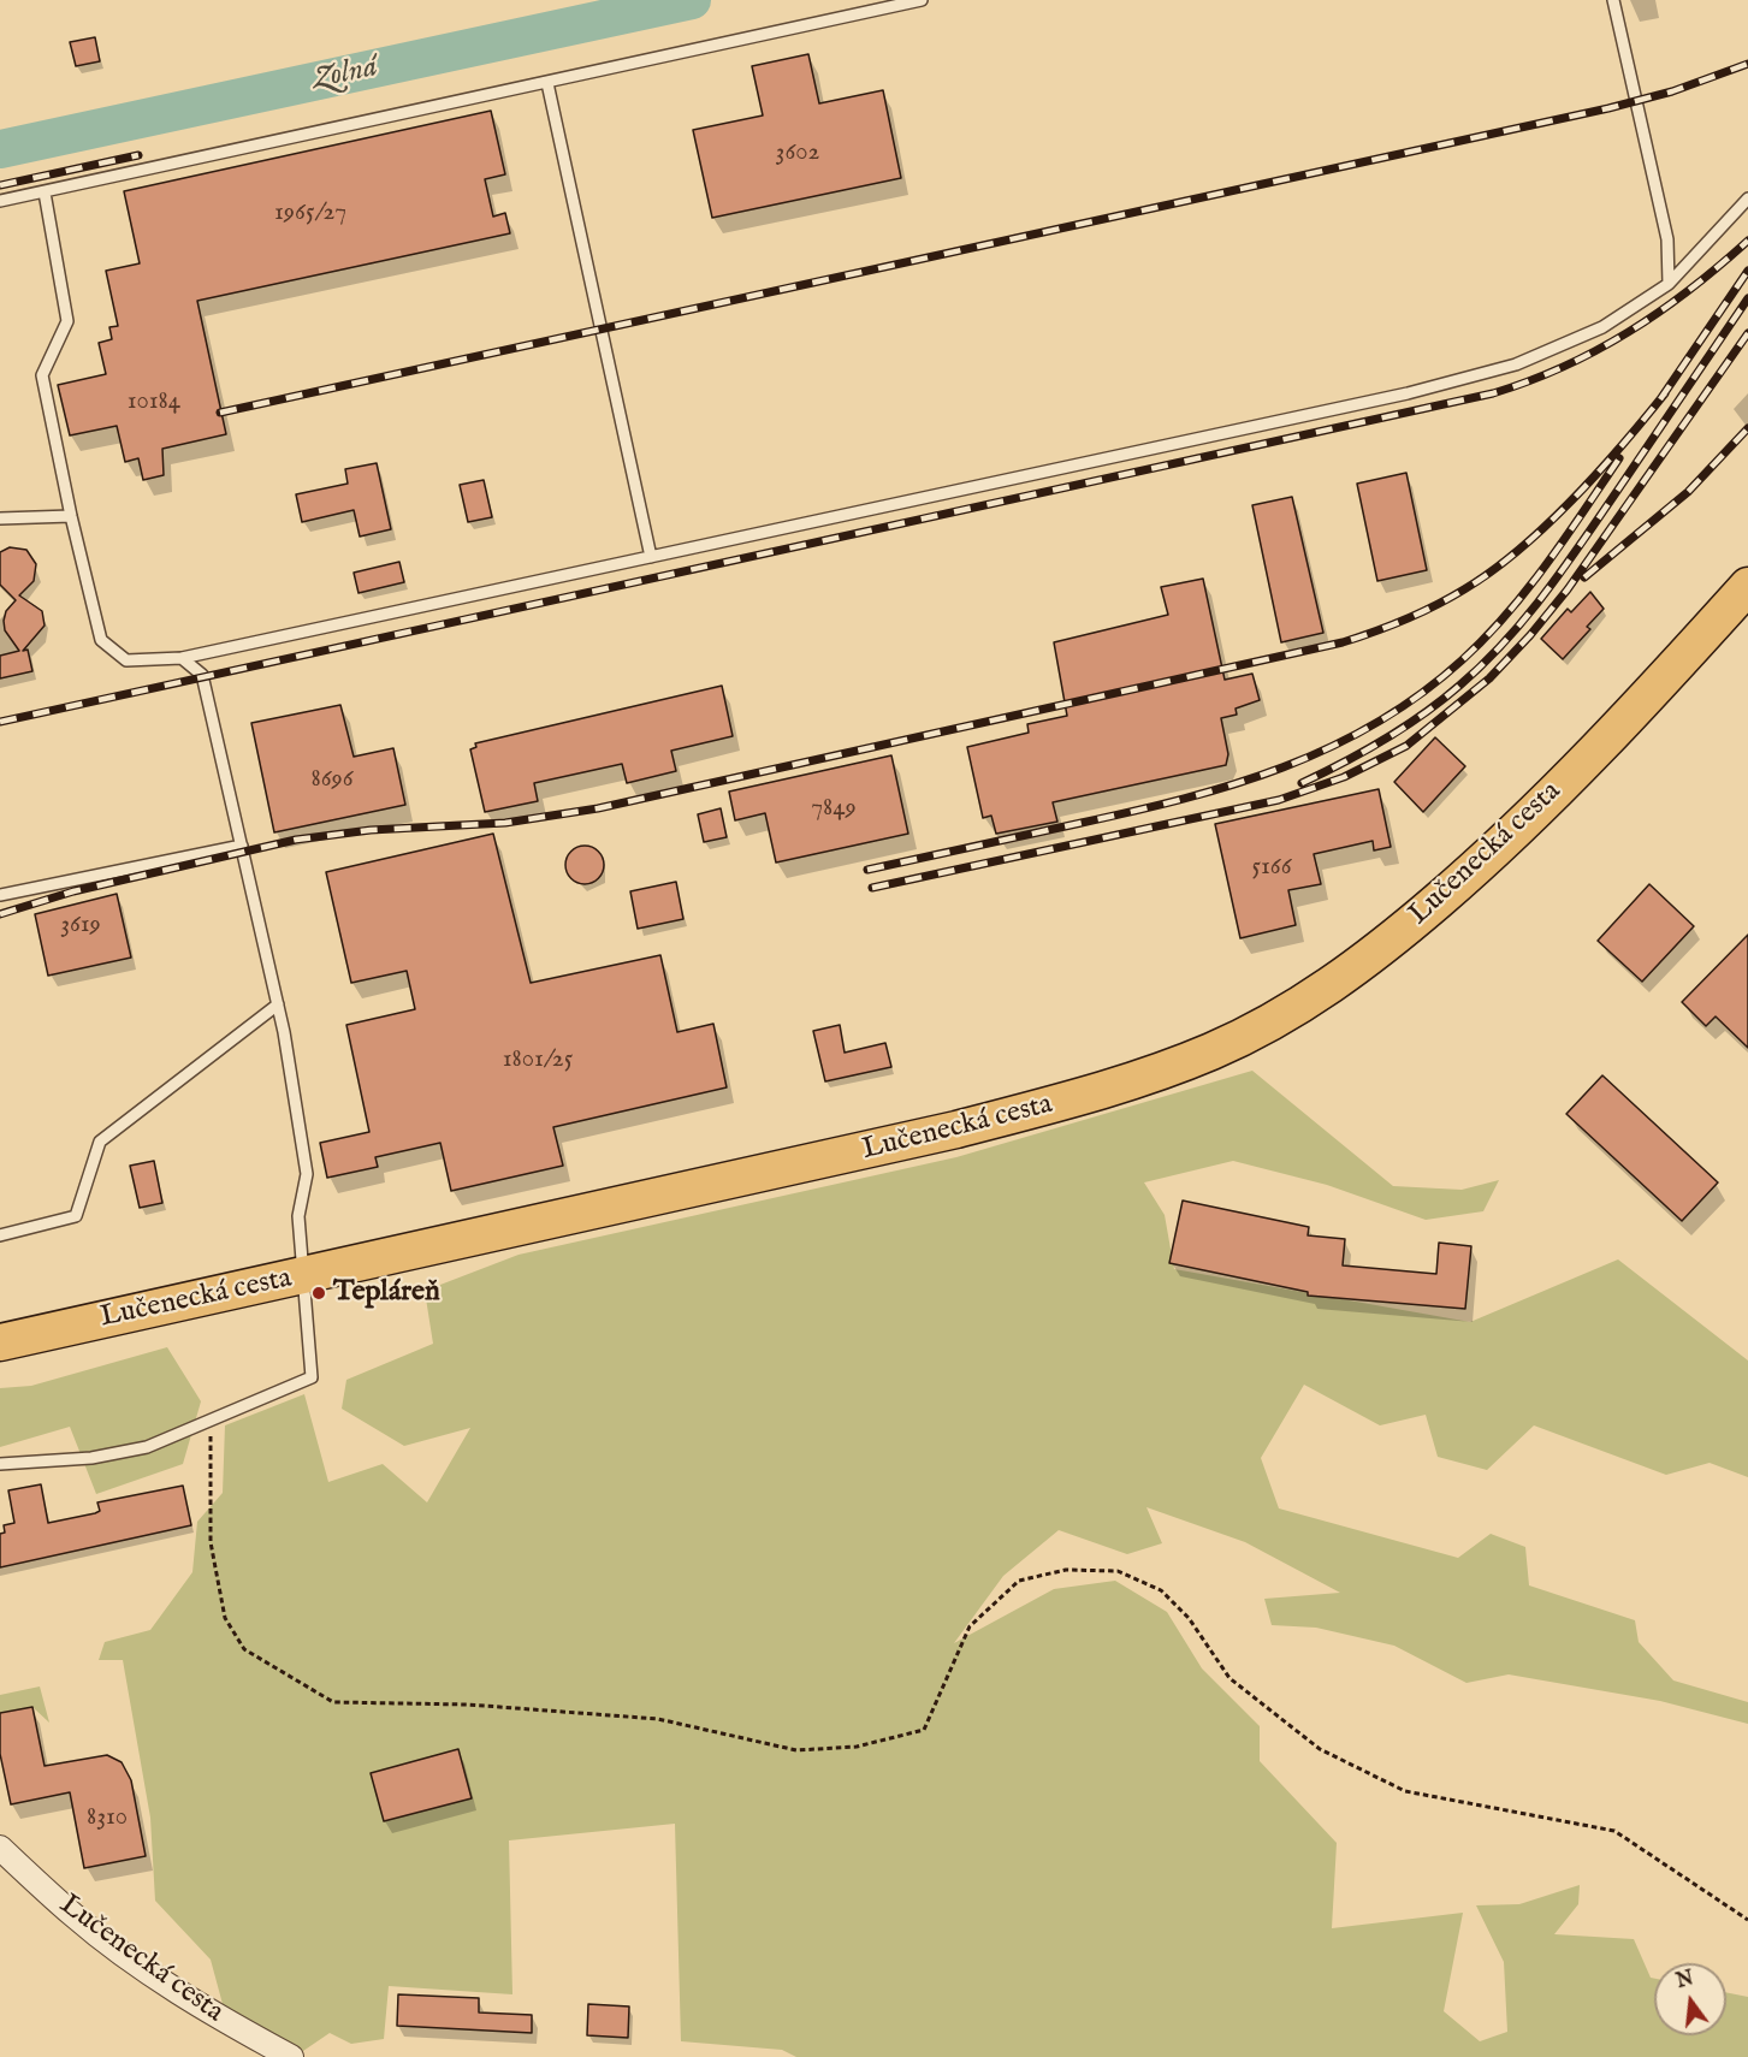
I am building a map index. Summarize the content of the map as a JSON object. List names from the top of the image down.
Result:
{
  "streets": {
    "main road": ["Lučenecká cesta"]
  },
  "water": ["Zolná"],
  "places": ["Tepláreň"],
  "house_numbers": [
    "3602",
    "1965/27",
    "10184",
    "8696",
    "7849",
    "5166",
    "3619",
    "1801/25",
    "8310"
  ],
  "north": "top"
}
